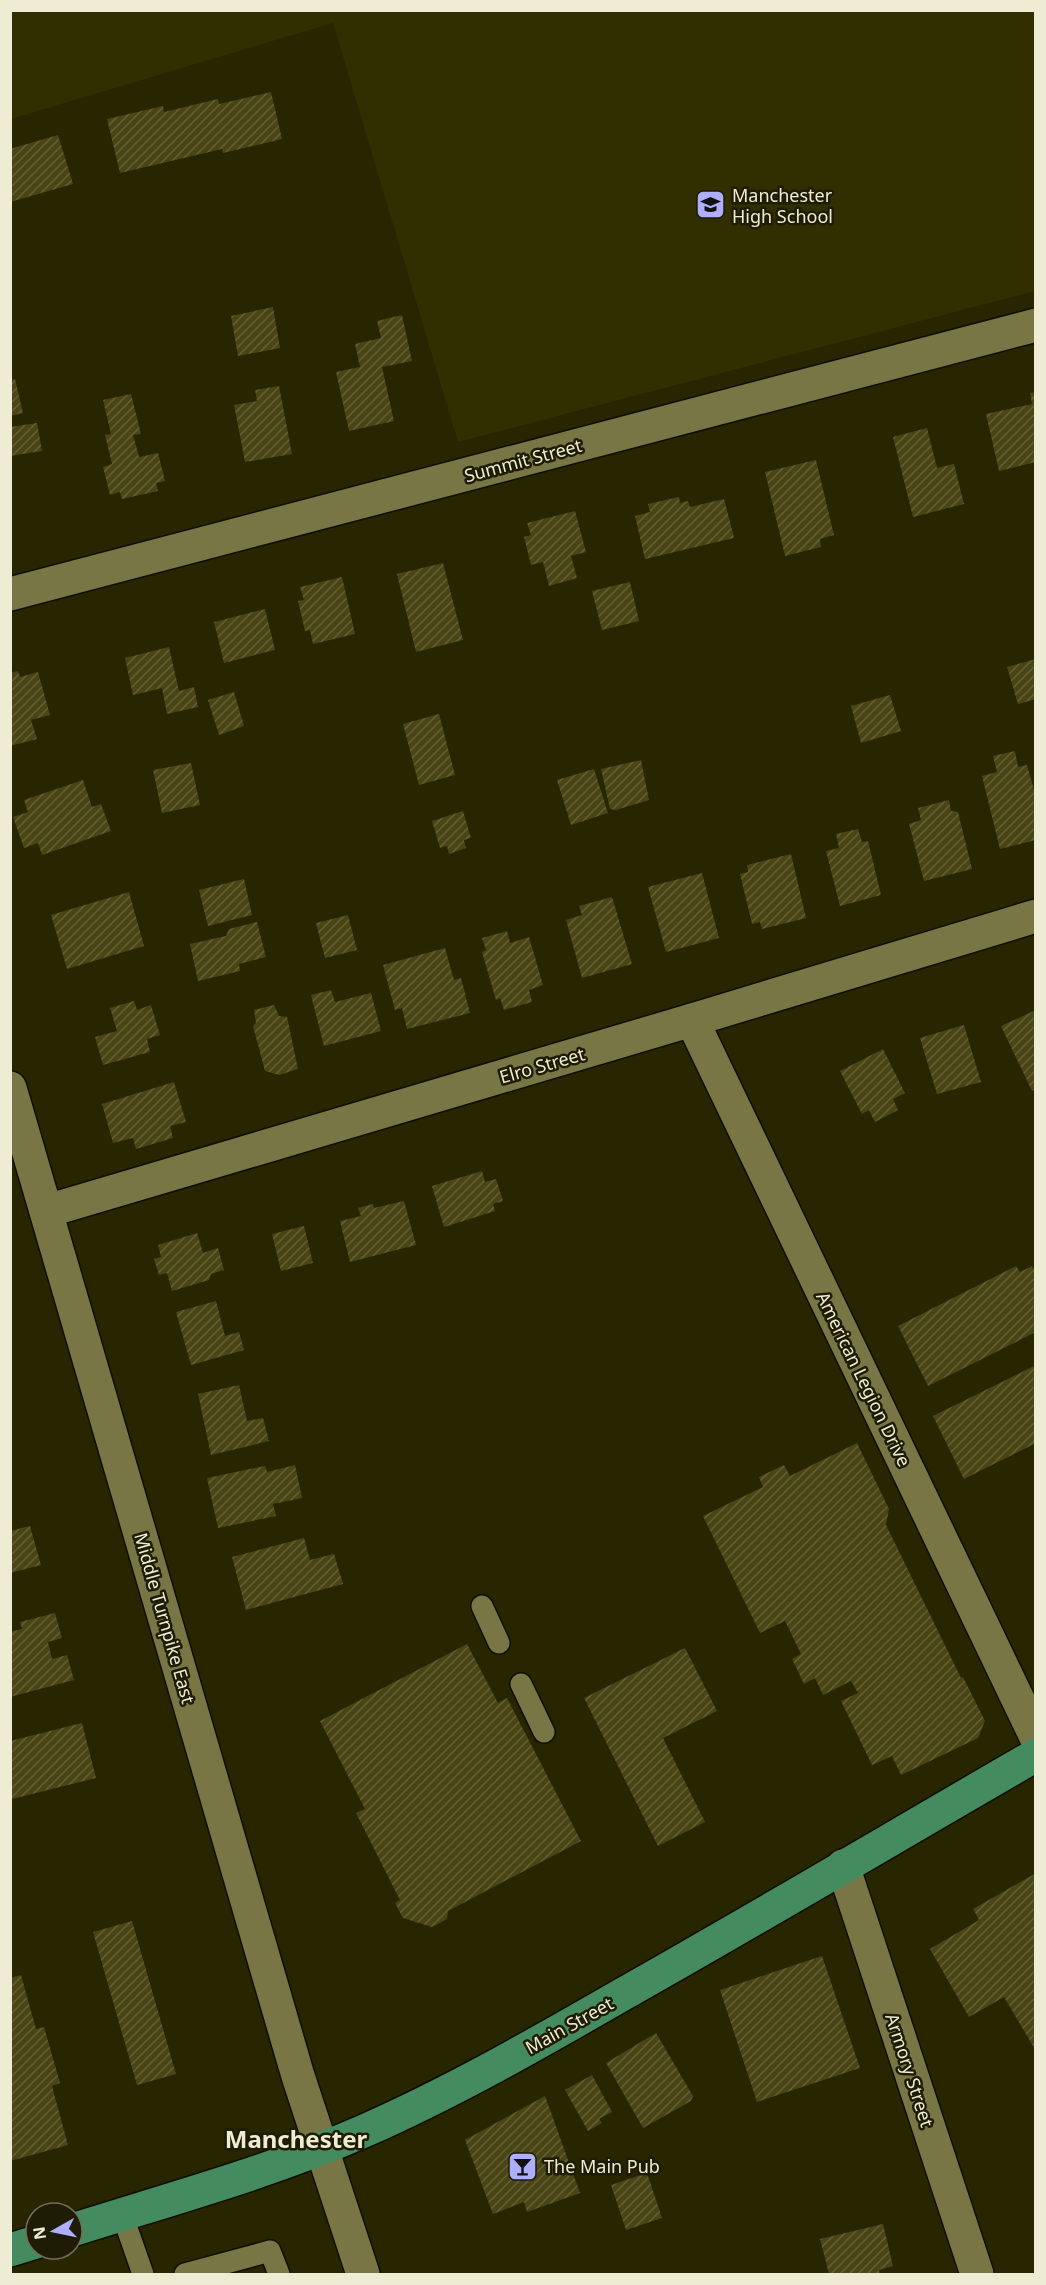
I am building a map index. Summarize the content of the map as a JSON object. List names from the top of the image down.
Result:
{
  "streets": {
    "main road": ["Main Street"],
    "street": [
      "Summit Street",
      "Elro Street",
      "American Legion Drive",
      "Middle Turnpike East",
      "Armory Street"
    ]
  },
  "crossings": [
    ["Elro Street", "American Legion Drive"],
    ["Elro Street", "Middle Turnpike East"],
    ["Middle Turnpike East", "Main Street"],
    ["Main Street", "Armory Street"]
  ],
  "districts": ["Manchester"],
  "places": {
    "school or university": ["Manchester High School"],
    "bar": ["The Main Pub"]
  },
  "north": "left"
}
